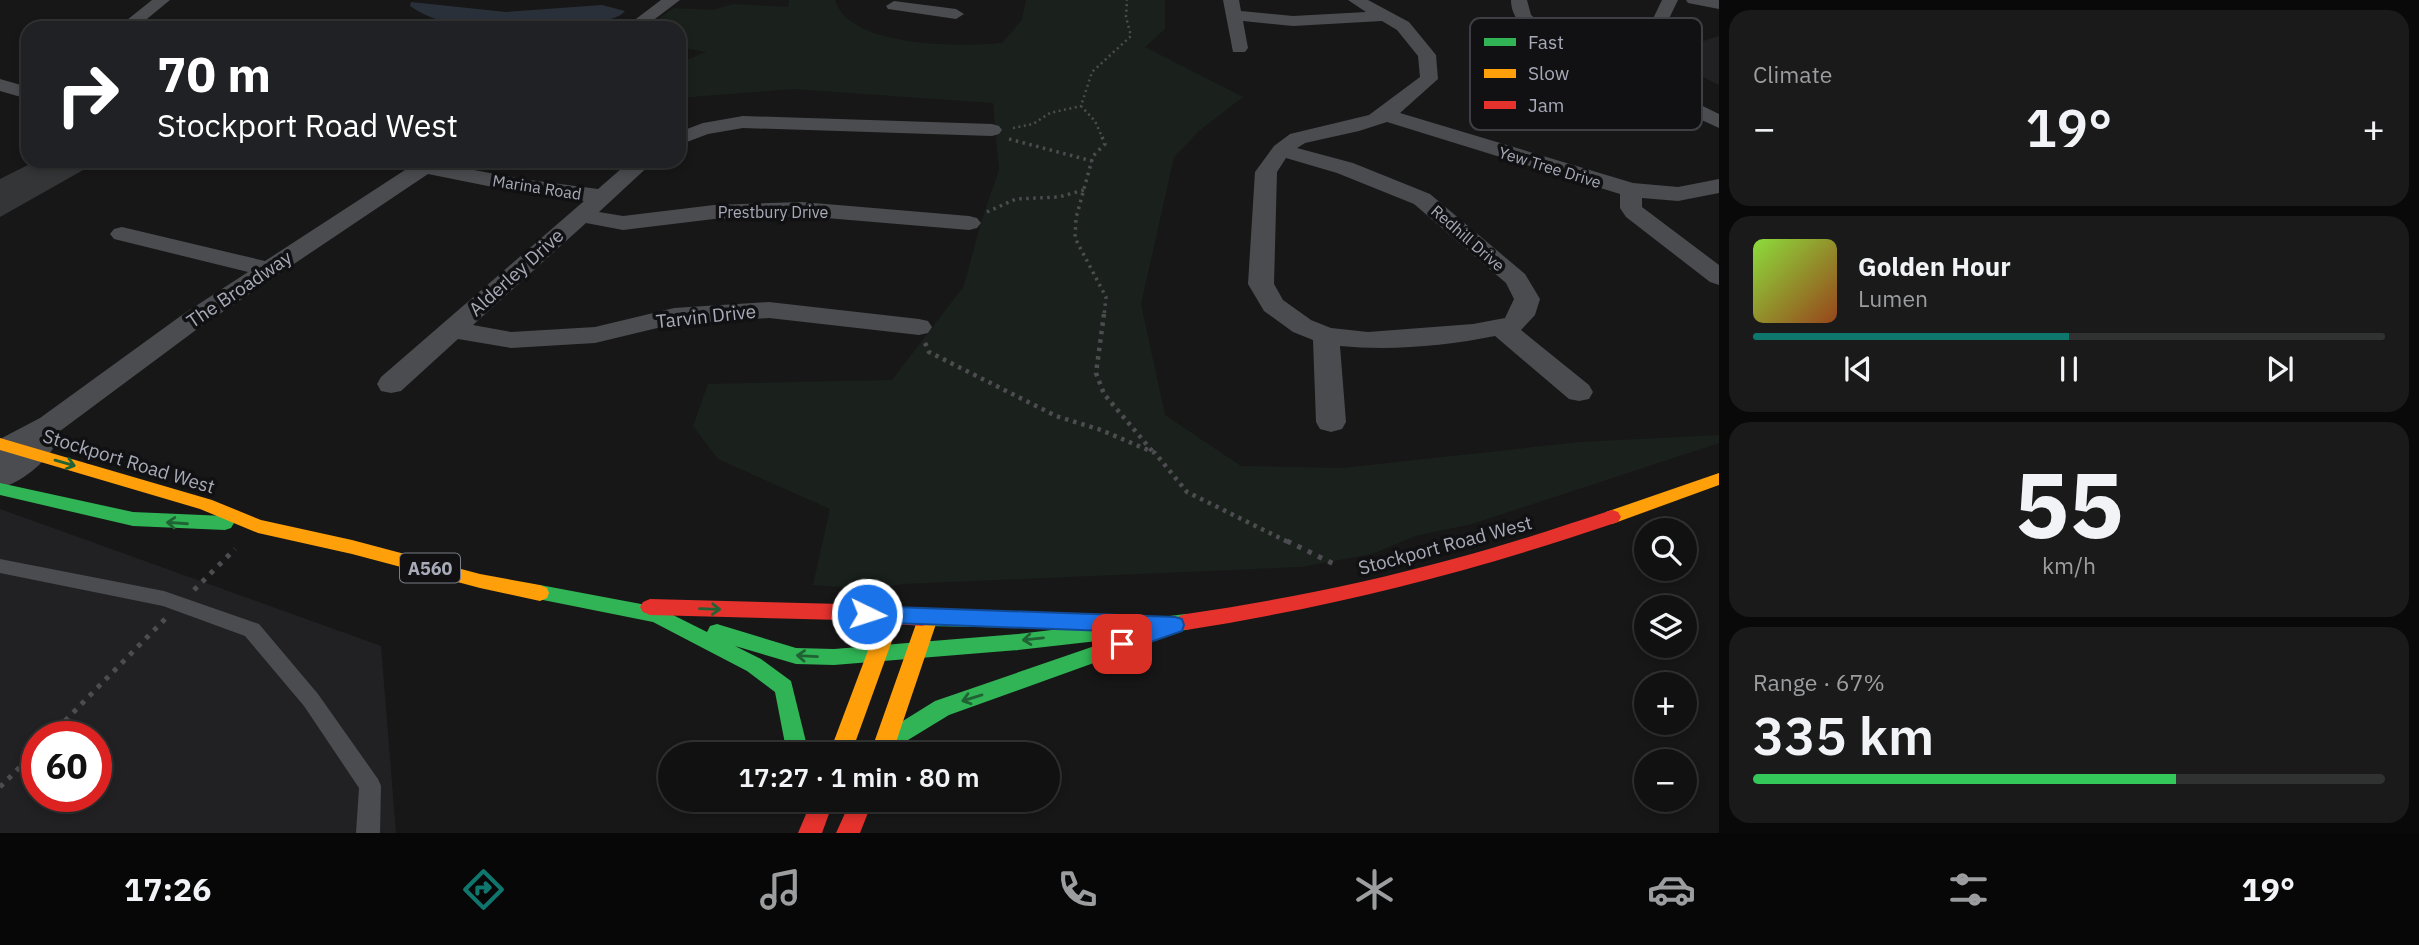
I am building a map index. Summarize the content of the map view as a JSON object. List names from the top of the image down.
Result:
{
  "streets": {
    "main road": ["Stockport Road West", "A560"],
    "street": [
      "Yew Tree Drive",
      "Marina Road",
      "Prestbury Drive",
      "Redhill Drive",
      "Alderley Drive",
      "The Broadway",
      "Tarvin Drive"
    ]
  },
  "crossings": [
    ["Marina Road", "Alderley Drive"],
    ["Prestbury Drive", "Alderley Drive"],
    ["Alderley Drive", "Tarvin Drive"],
    ["The Broadway", "Stockport Road West"],
    ["Stockport Road West", "A560"]
  ],
  "legend": ["Fast", "Slow", "Jam"],
  "page": {
    "tile": [
      "Climate",
      ["55", "km/h"],
      ["Range · 67%", "335 km"]
    ],
    "turn": ["70 m", "Stockport Road West"],
    "heat": ["−", "19°", "+"],
    "song": ["Golden Hour", "Lumen"],
    "map_buttons": ["+", "−"],
    "limit": "60",
    "trip": "17:27 · 1 min · 80 m",
    "tabs": ["17:26", "19°"]
  }
}
